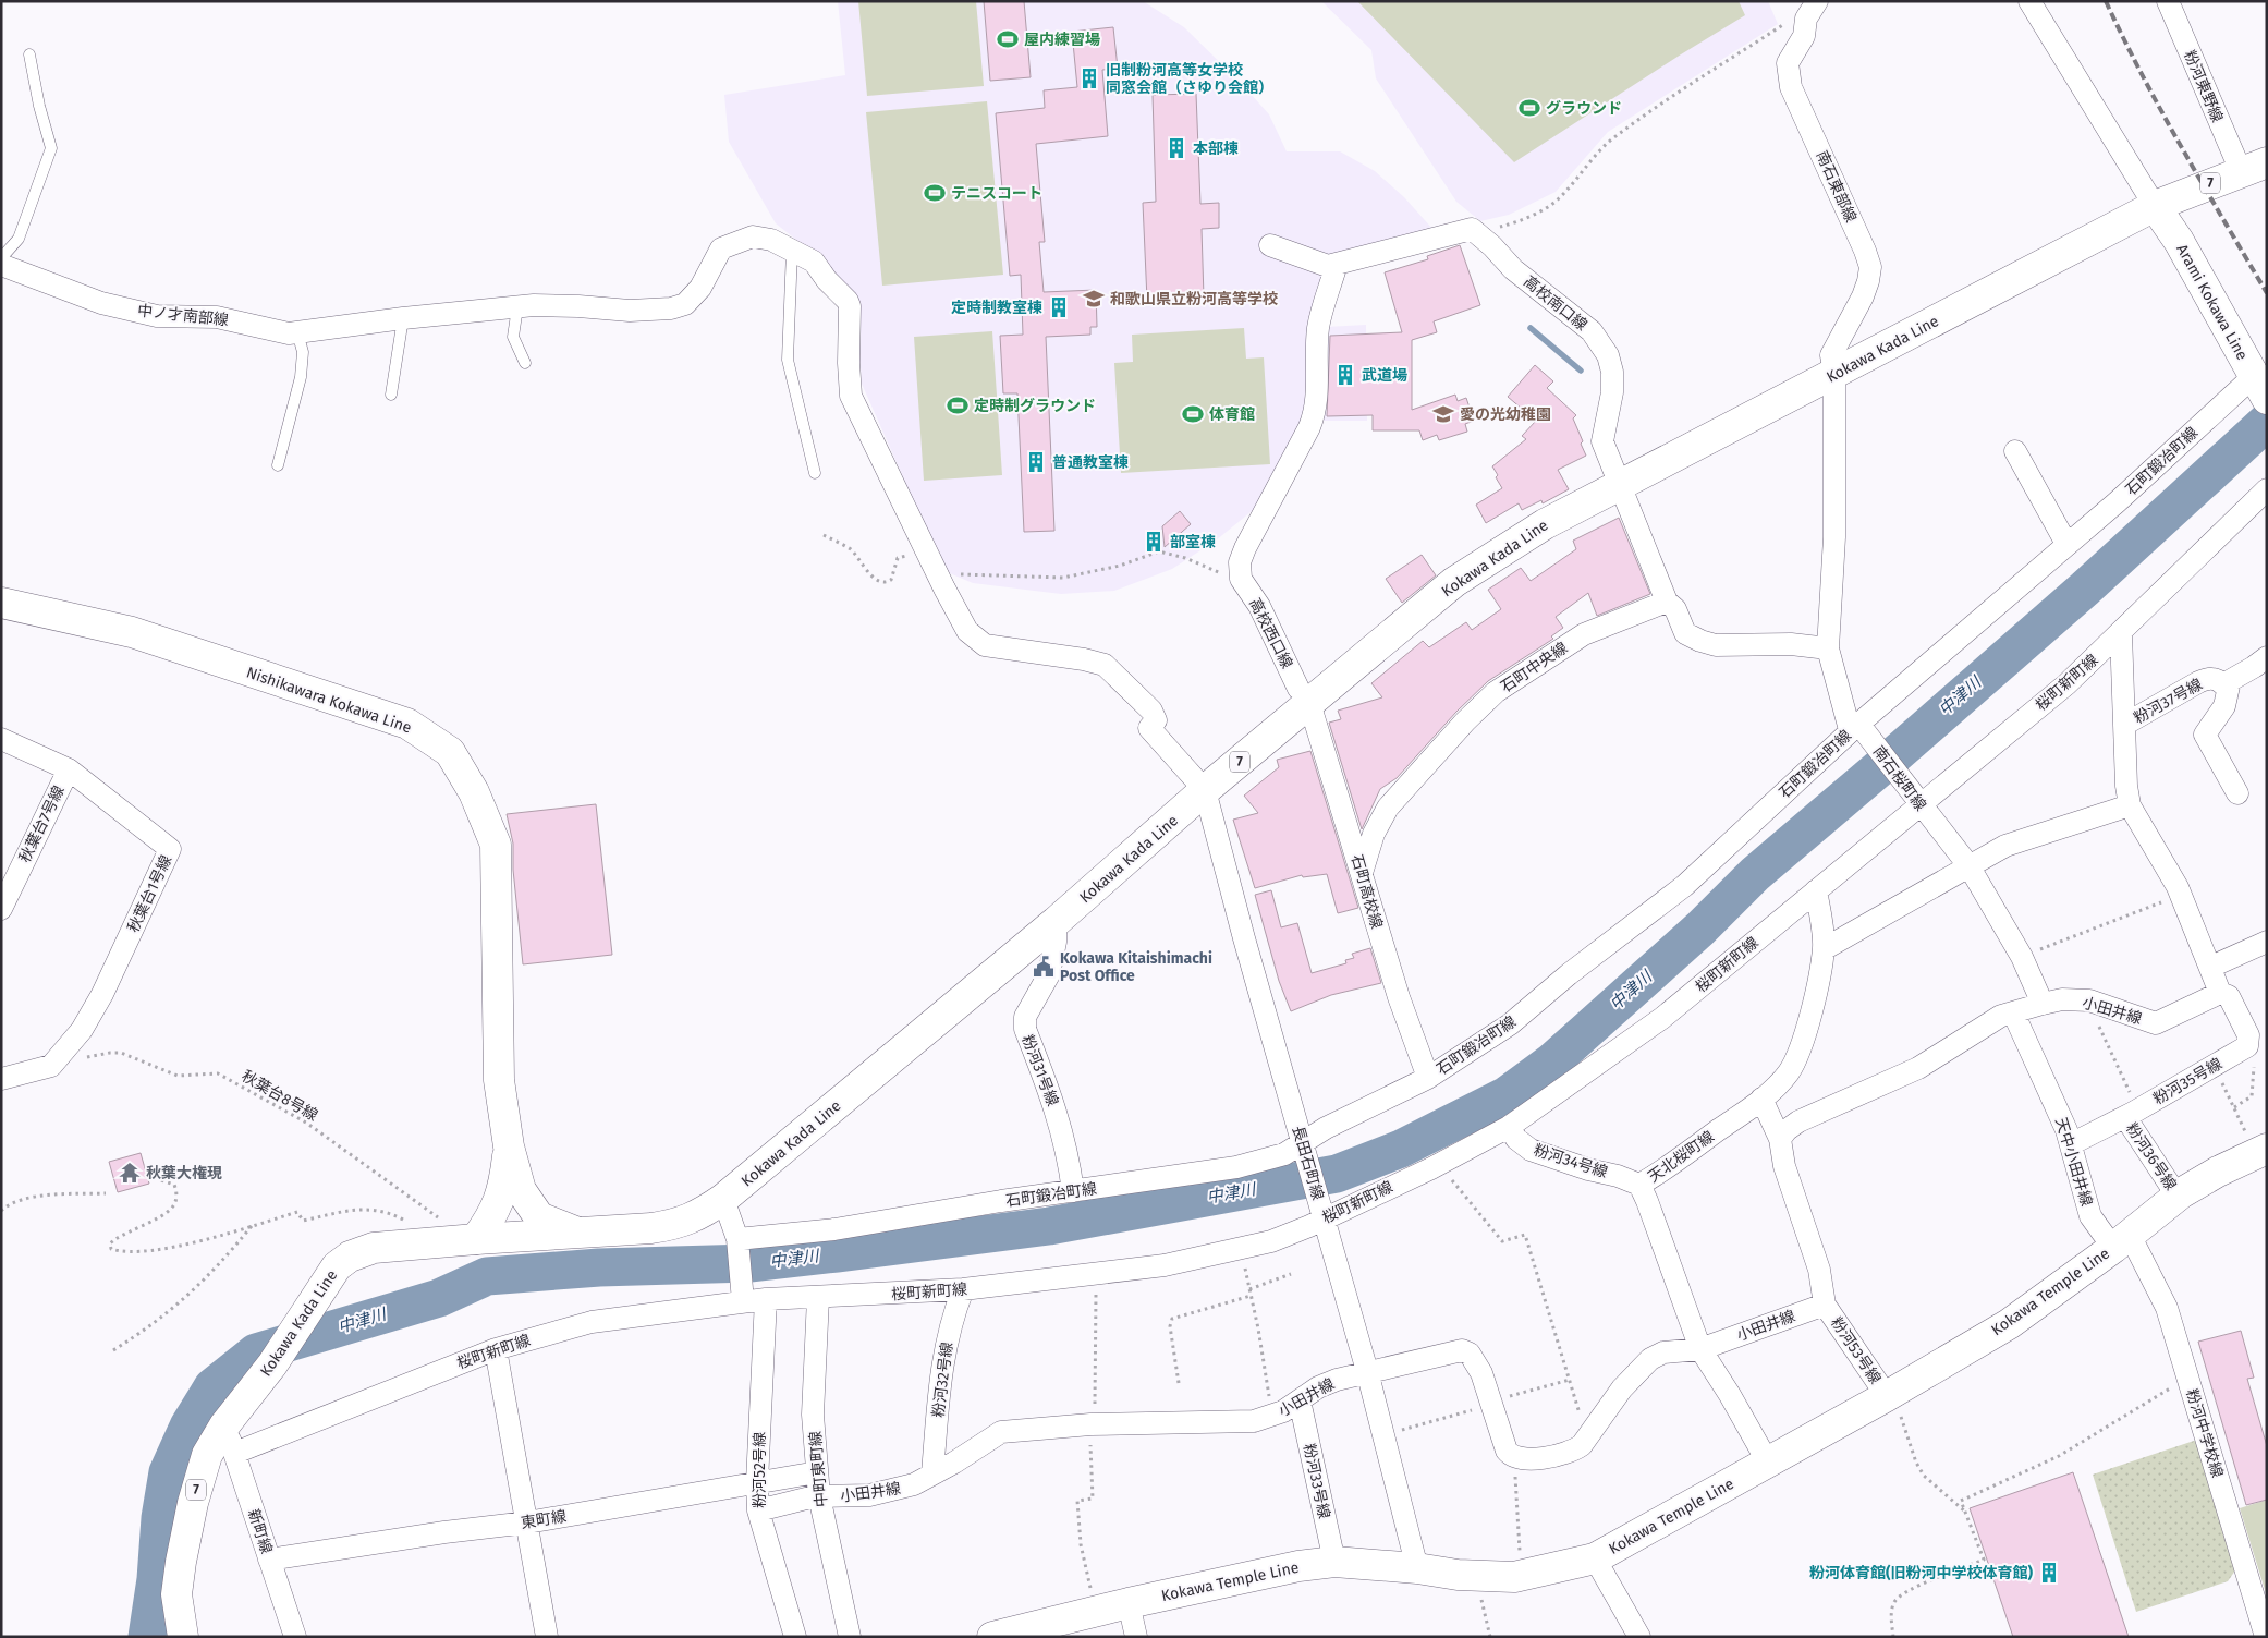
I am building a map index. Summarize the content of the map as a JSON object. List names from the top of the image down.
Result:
{
  "streets": {
    "main road": [
      "7",
      "Arami Kokawa Line",
      "Kokawa Kada Line",
      "Nishikawara Kokawa Line",
      "Kokawa Temple Line"
    ],
    "street": [
      "粉河東野線",
      "南石東部線",
      "高校南口線",
      "中ノ才南部線",
      "石町鍛冶町線",
      "高校西口線",
      "石町中央線",
      "桜町新町線",
      "粉河37号線",
      "南石桜町線",
      "秋葉台7号線",
      "石町高校線",
      "秋葉台1号線",
      "小田井線",
      "粉河31号線",
      "粉河35号線",
      "天北桜町線",
      "粉河36号線",
      "粉河34号線",
      "天中小田井線",
      "長田石町線",
      "粉河53号線",
      "粉河32号線",
      "粉河中学校線",
      "中町東町線",
      "粉河52号線",
      "粉河33号線",
      "東町線",
      "新町線"
    ],
    "path": ["秋葉台8号線"]
  },
  "crossings": [
    ["粉河東野線", "Kokawa Kada Line"],
    ["南石東部線", "Kokawa Kada Line"],
    ["南石東部線", "南石桜町線"],
    ["Arami Kokawa Line", "Kokawa Kada Line"],
    ["Arami Kokawa Line", "石町鍛冶町線"],
    ["高校南口線", "Kokawa Kada Line"],
    ["中ノ才南部線", "Kokawa Kada Line"],
    ["中ノ才南部線", "長田石町線"],
    ["Kokawa Kada Line", "高校西口線"],
    ["Kokawa Kada Line", "Nishikawara Kokawa Line"],
    ["Kokawa Kada Line", "南石桜町線"],
    ["Kokawa Kada Line", "石町高校線"],
    ["Kokawa Kada Line", "粉河31号線"],
    ["Kokawa Kada Line", "秋葉台8号線"],
    ["Kokawa Kada Line", "長田石町線"],
    ["Kokawa Kada Line", "新町線"],
    ["石町鍛冶町線", "南石桜町線"],
    ["石町鍛冶町線", "石町高校線"],
    ["石町鍛冶町線", "粉河31号線"],
    ["石町鍛冶町線", "長田石町線"],
    ["高校西口線", "石町高校線"],
    ["石町中央線", "石町高校線"],
    ["桜町新町線", "南石桜町線"],
    ["桜町新町線", "天北桜町線"],
    ["桜町新町線", "粉河34号線"],
    ["桜町新町線", "長田石町線"],
    ["桜町新町線", "粉河32号線"],
    ["桜町新町線", "中町東町線"],
    ["桜町新町線", "粉河52号線"],
    ["桜町新町線", "新町線"],
    ["Nishikawara Kokawa Line", "秋葉台8号線"],
    ["南石桜町線", "小田井線"],
    ["秋葉台7号線", "秋葉台1号線"],
    ["秋葉台1号線", "秋葉台8号線"],
    ["小田井線", "天北桜町線"],
    ["小田井線", "天中小田井線"],
    ["小田井線", "長田石町線"],
    ["小田井線", "粉河53号線"],
    ["小田井線", "粉河32号線"],
    ["小田井線", "中町東町線"],
    ["小田井線", "粉河52号線"],
    ["小田井線", "粉河33号線"],
    ["粉河35号線", "粉河36号線"],
    ["粉河35号線", "天中小田井線"],
    ["天北桜町線", "粉河34号線"],
    ["天北桜町線", "Kokawa Temple Line"],
    ["粉河36号線", "Kokawa Temple Line"],
    ["天中小田井線", "Kokawa Temple Line"],
    ["天中小田井線", "粉河中学校線"],
    ["長田石町線", "Kokawa Temple Line"],
    ["Kokawa Temple Line", "粉河53号線"],
    ["Kokawa Temple Line", "粉河中学校線"],
    ["Kokawa Temple Line", "粉河33号線"],
    ["中町東町線", "東町線"],
    ["粉河52号線", "東町線"],
    ["東町線", "新町線"]
  ],
  "water": ["中津川"],
  "places": {
    "sports": [
      "屋内練習場",
      "グラウンド",
      "テニスコート",
      "定時制グラウンド",
      "体育館"
    ],
    "building": [
      "旧制粉河高等女学校 同窓会館（さゆり会館）",
      "本部棟",
      "定時制教室棟",
      "武道場",
      "普通教室棟",
      "部室棟",
      "粉河体育館(旧粉河中学校体育館)"
    ],
    "school or university": ["和歌山県立粉河高等学校", "愛の光幼稚園"],
    "public building": ["Kokawa Kitaishimachi Post Office"],
    "temple": ["秋葉大権現"]
  }
}
